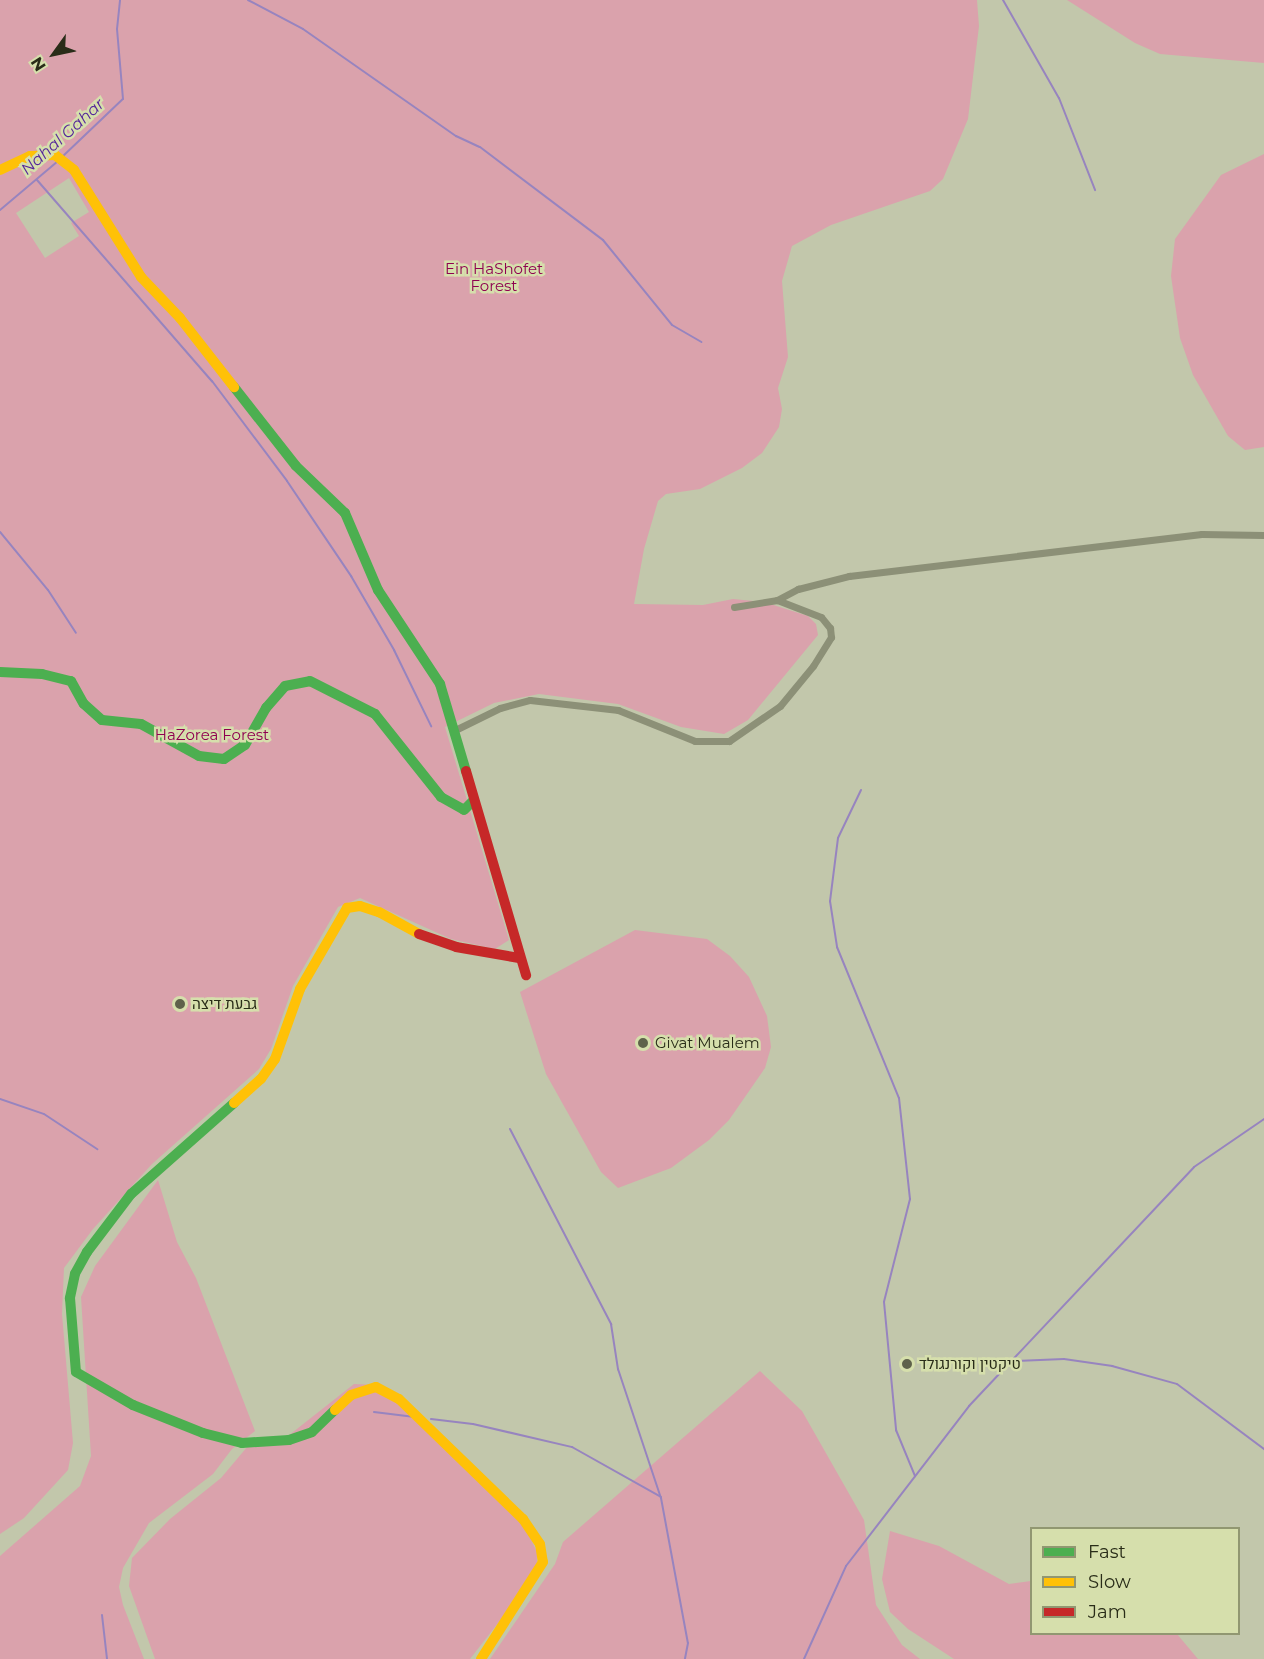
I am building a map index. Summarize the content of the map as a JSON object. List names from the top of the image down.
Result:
{
  "water": ["Nahal Gahar"],
  "parks": ["Ein HaShofet Forest", "HaZorea Forest"],
  "places": ["גבעת דיצה", "Givat Mualem", "טיקטין וקורנגולד"],
  "legend": ["Fast", "Slow", "Jam"],
  "north": "bottom left"
}
